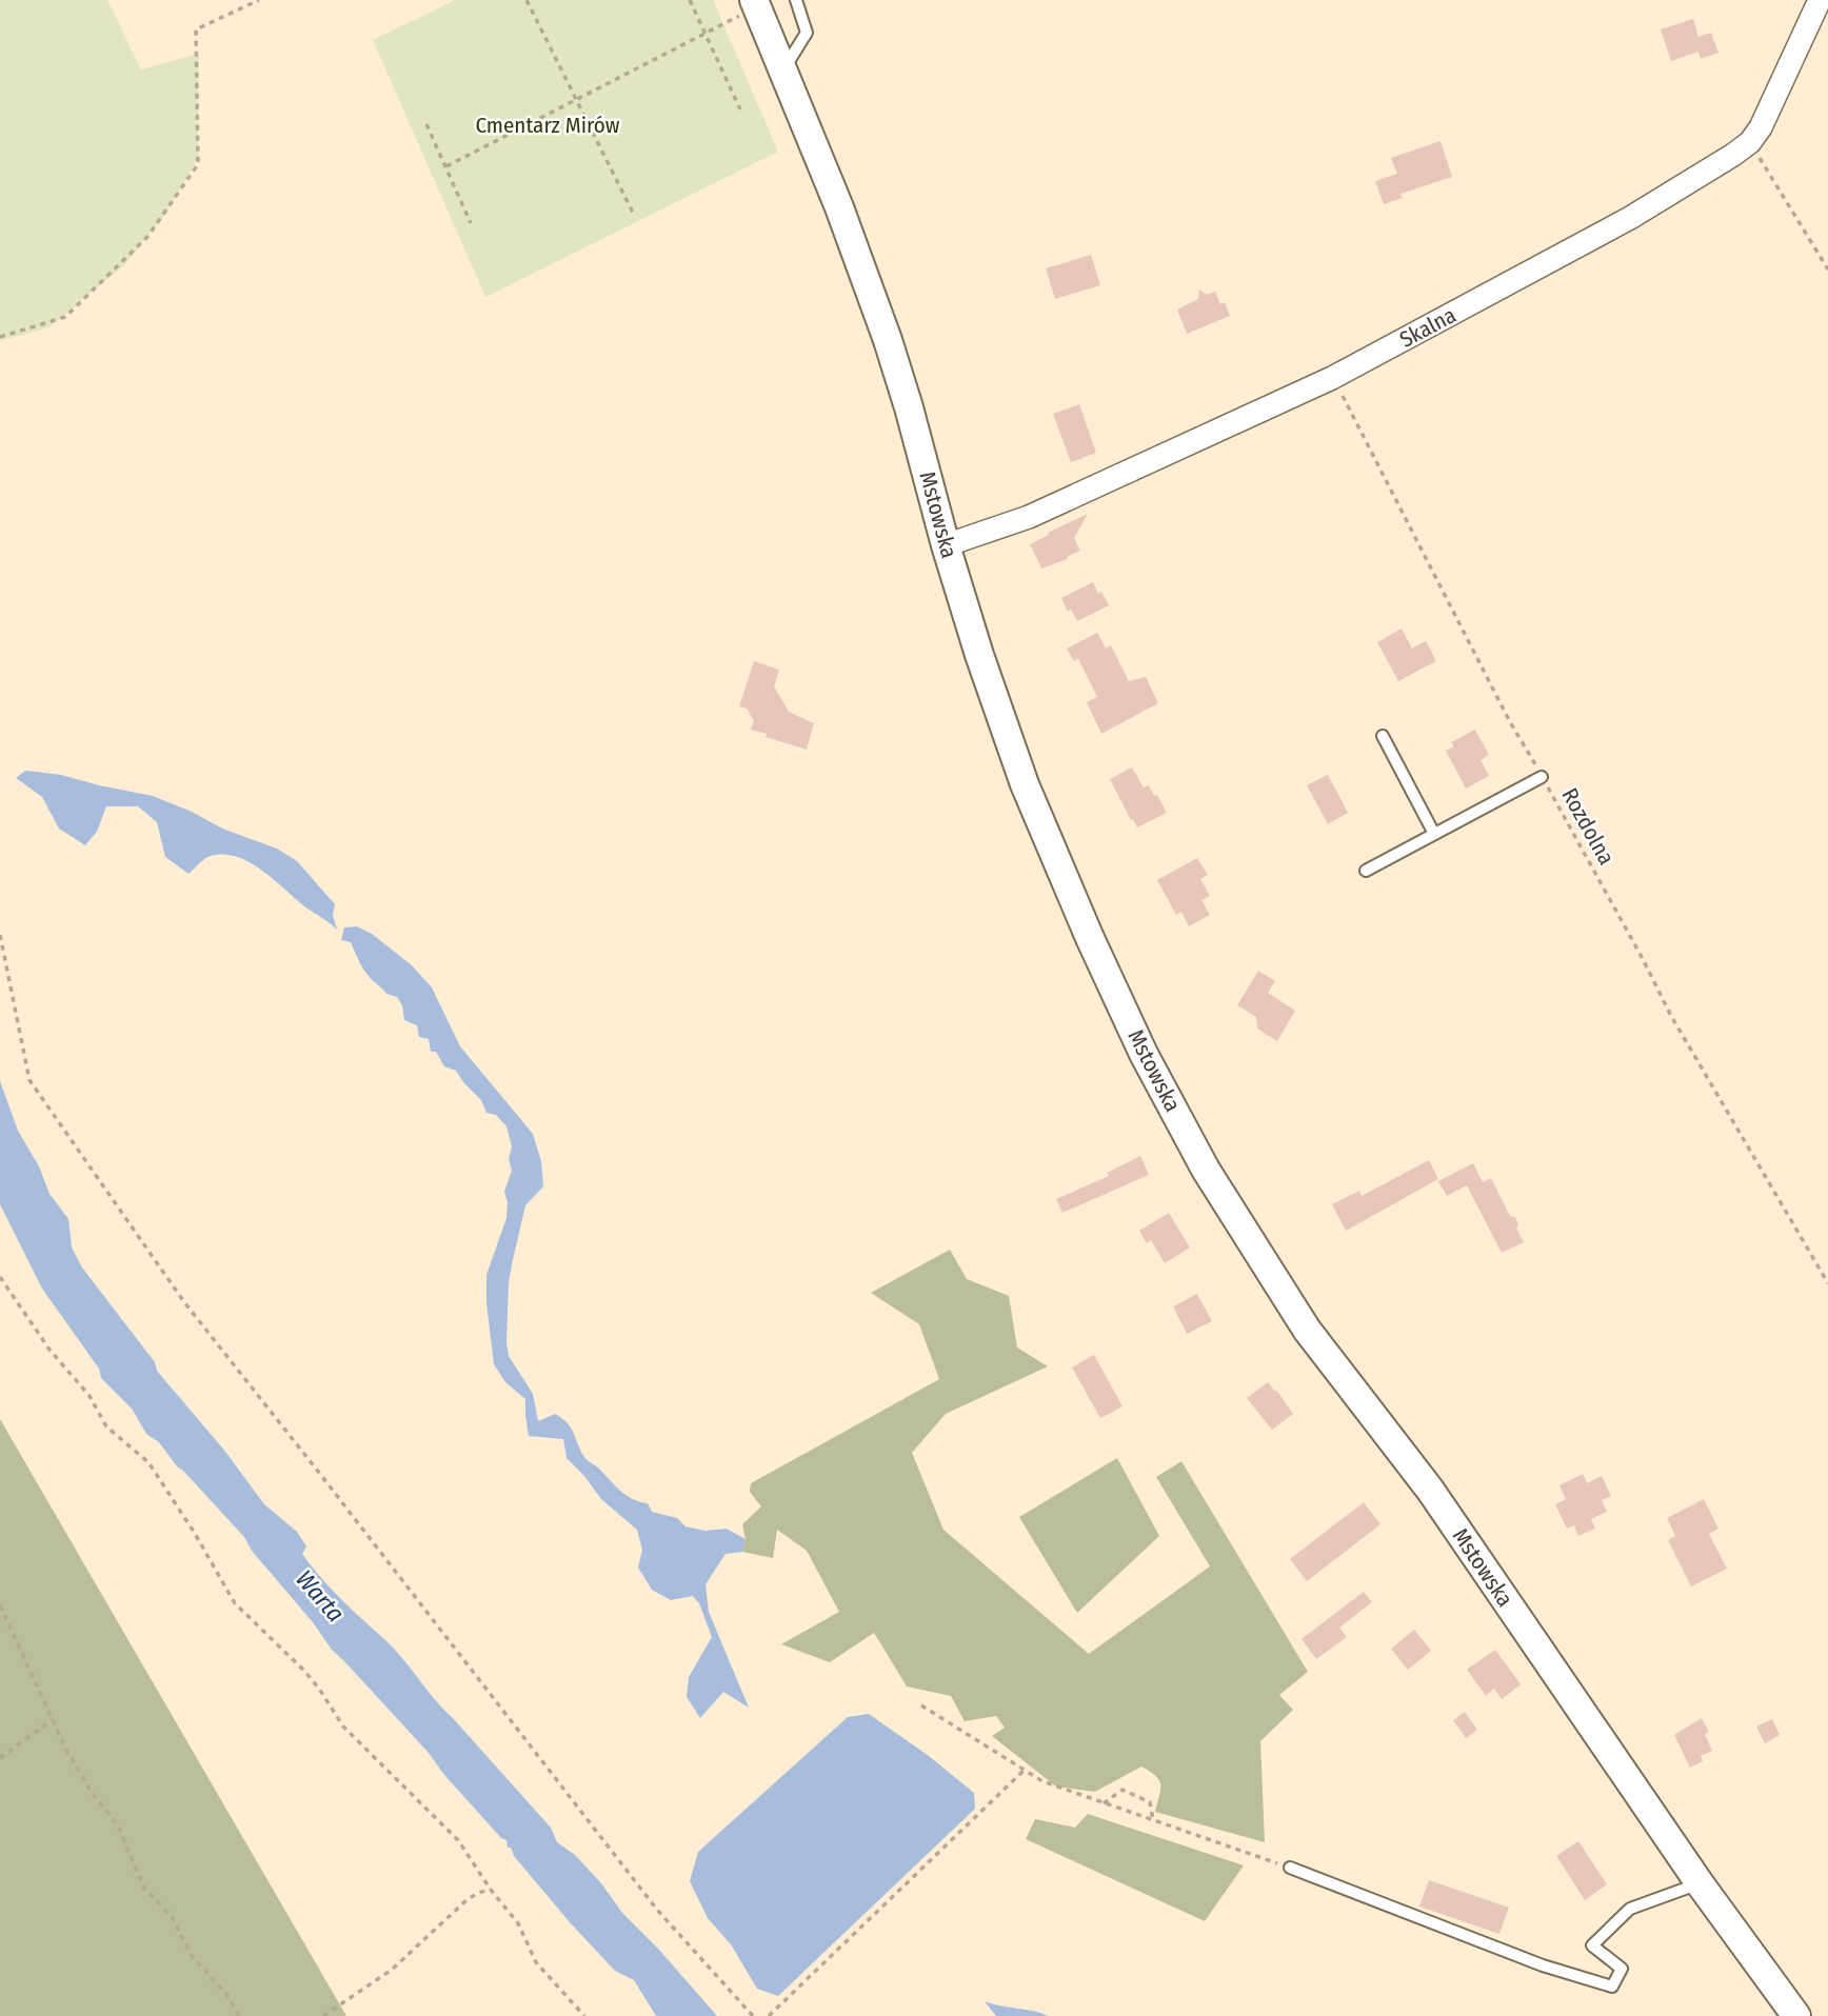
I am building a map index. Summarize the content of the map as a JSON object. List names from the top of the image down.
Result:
{
  "streets": {
    "street": ["Skalna", "Mstowska"],
    "path": ["Rozdolna"]
  },
  "crossings": [
    ["Skalna", "Mstowska"],
    ["Skalna", "Rozdolna"]
  ],
  "water": ["Warta"],
  "parks": ["Cmentarz Mirów"]
}
